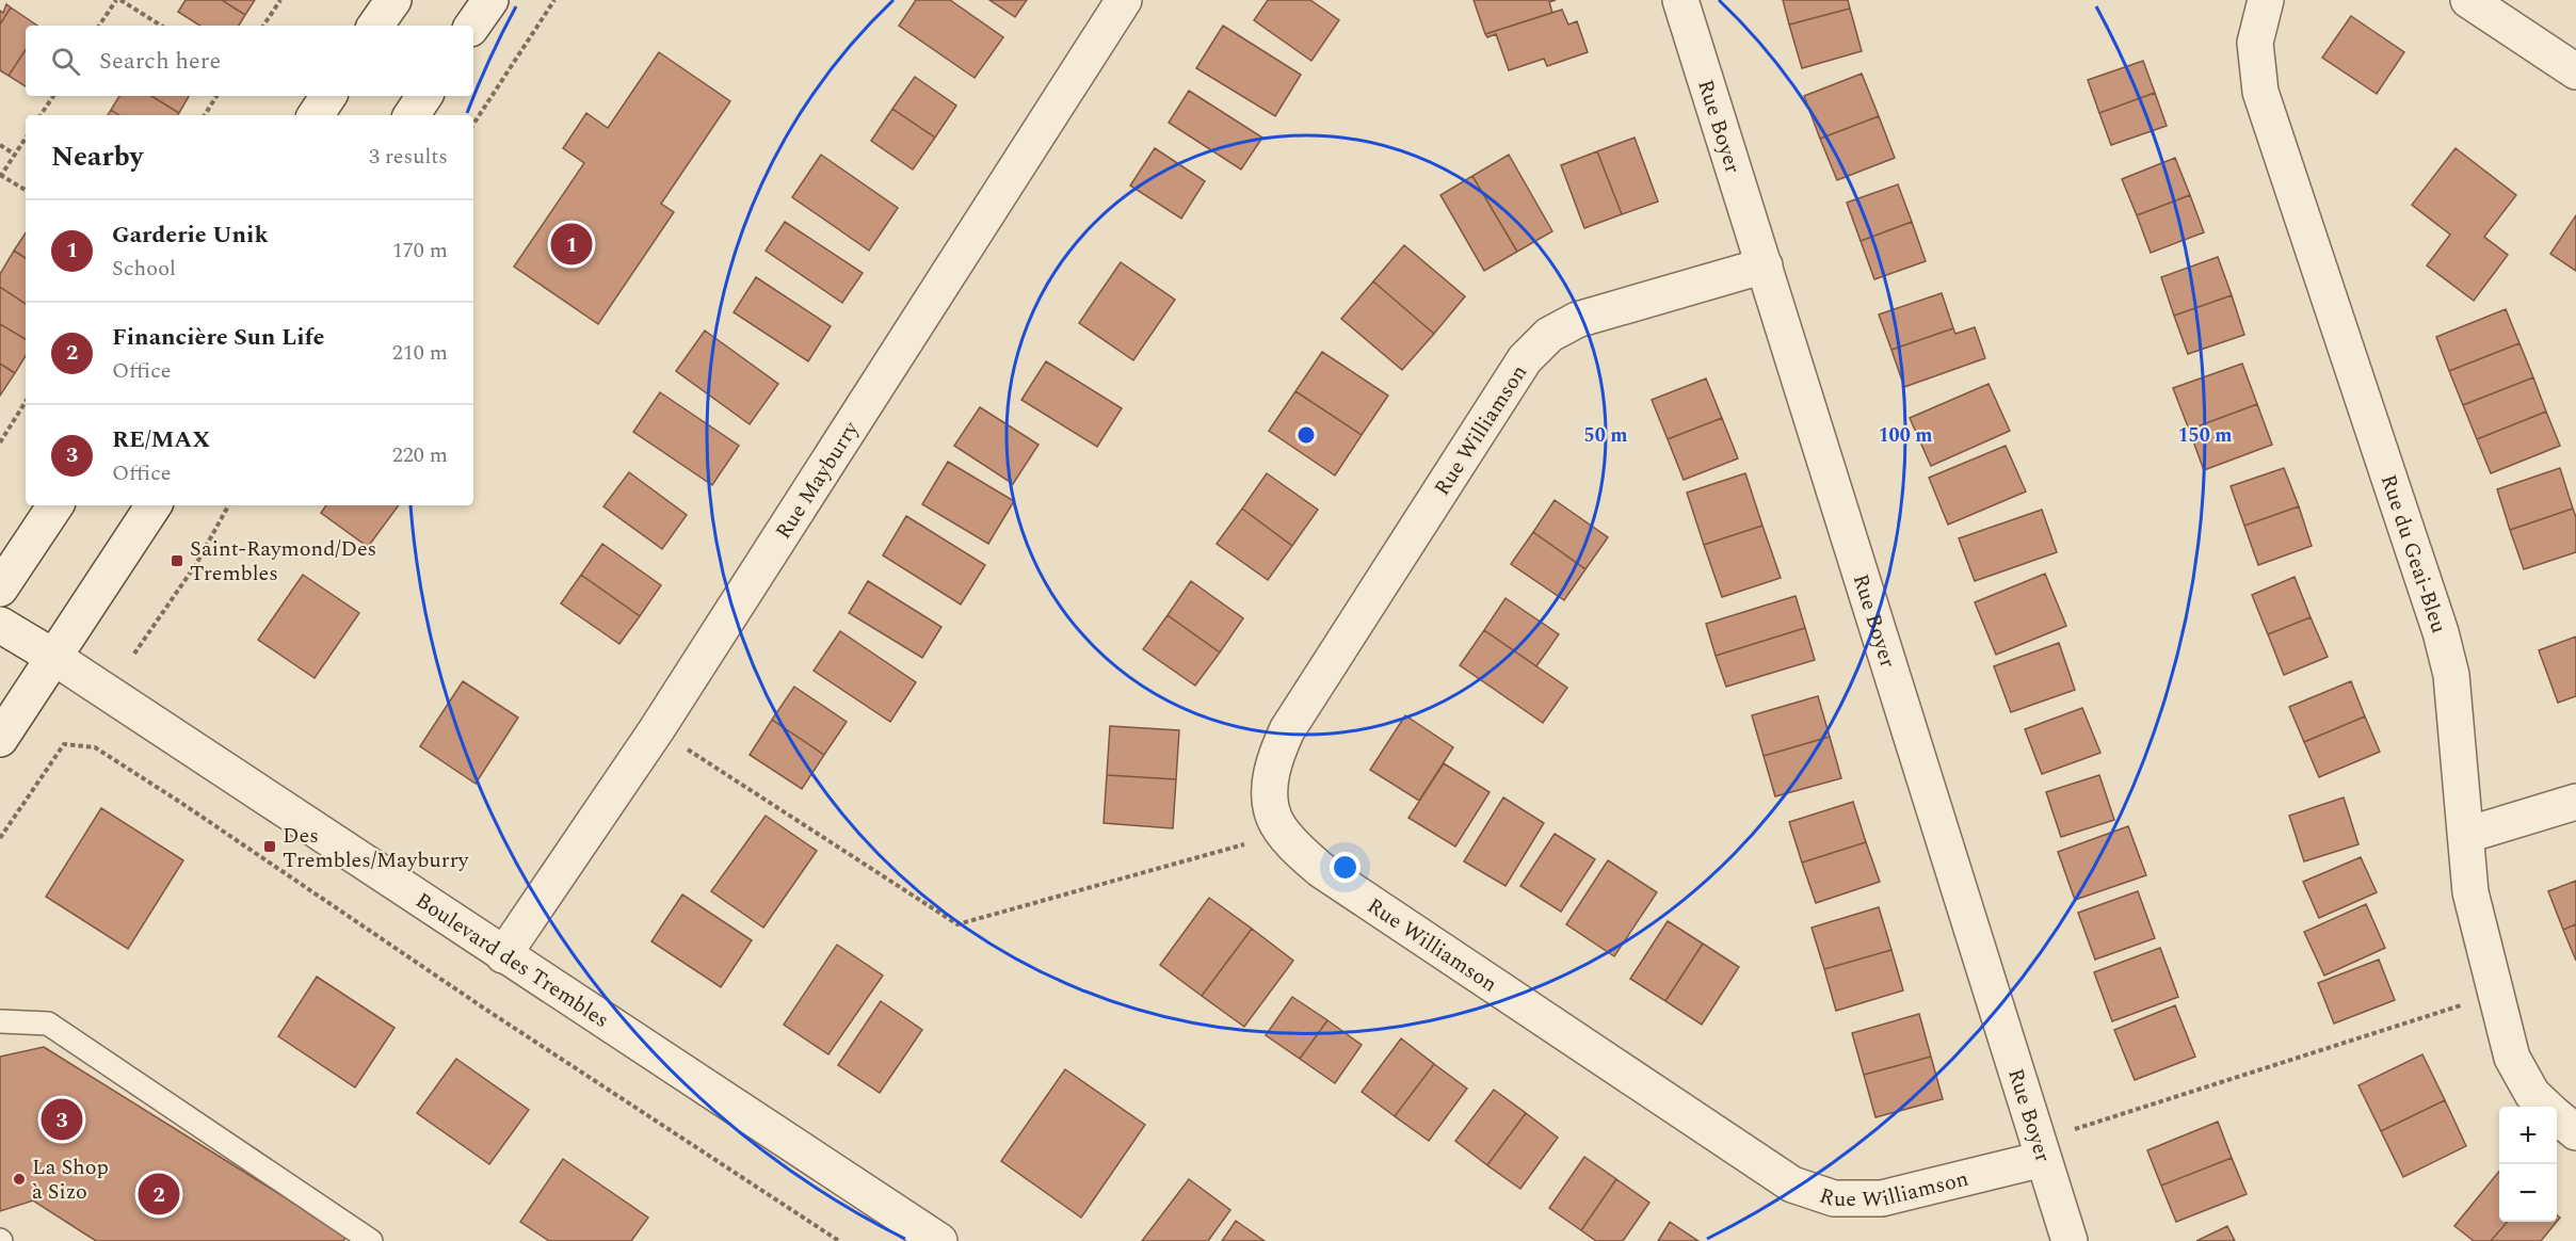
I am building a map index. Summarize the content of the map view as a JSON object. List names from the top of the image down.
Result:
{
  "streets": {
    "street": [
      "Rue Boyer",
      "Rue Williamson",
      "Rue Mayburry",
      "Rue du Geai-Bleu",
      "Boulevard des Trembles"
    ]
  },
  "crossings": [
    ["Rue Boyer", "Rue Williamson"],
    ["Rue Mayburry", "Boulevard des Trembles"]
  ],
  "places": {
    "transit": ["Saint-Raymond/Des Trembles", "Des Trembles/Mayburry"],
    "other": ["La Shop à Sizo"]
  },
  "page": {
    "search": "Search here",
    "heading": ["Nearby", "3 results"],
    "list": [
      {
        "mark": "1",
        "name": "Garderie Unik",
        "note": "School",
        "value": "170 m"
      },
      {
        "mark": "2",
        "name": "Financière Sun Life",
        "note": "Office",
        "value": "210 m"
      },
      {
        "mark": "3",
        "name": "RE/MAX",
        "note": "Office",
        "value": "220 m"
      }
    ],
    "pins": ["1", "3", "2"],
    "map_buttons": ["+", "−"]
  },
  "rings": ["50 m", "100 m", "150 m"]
}
